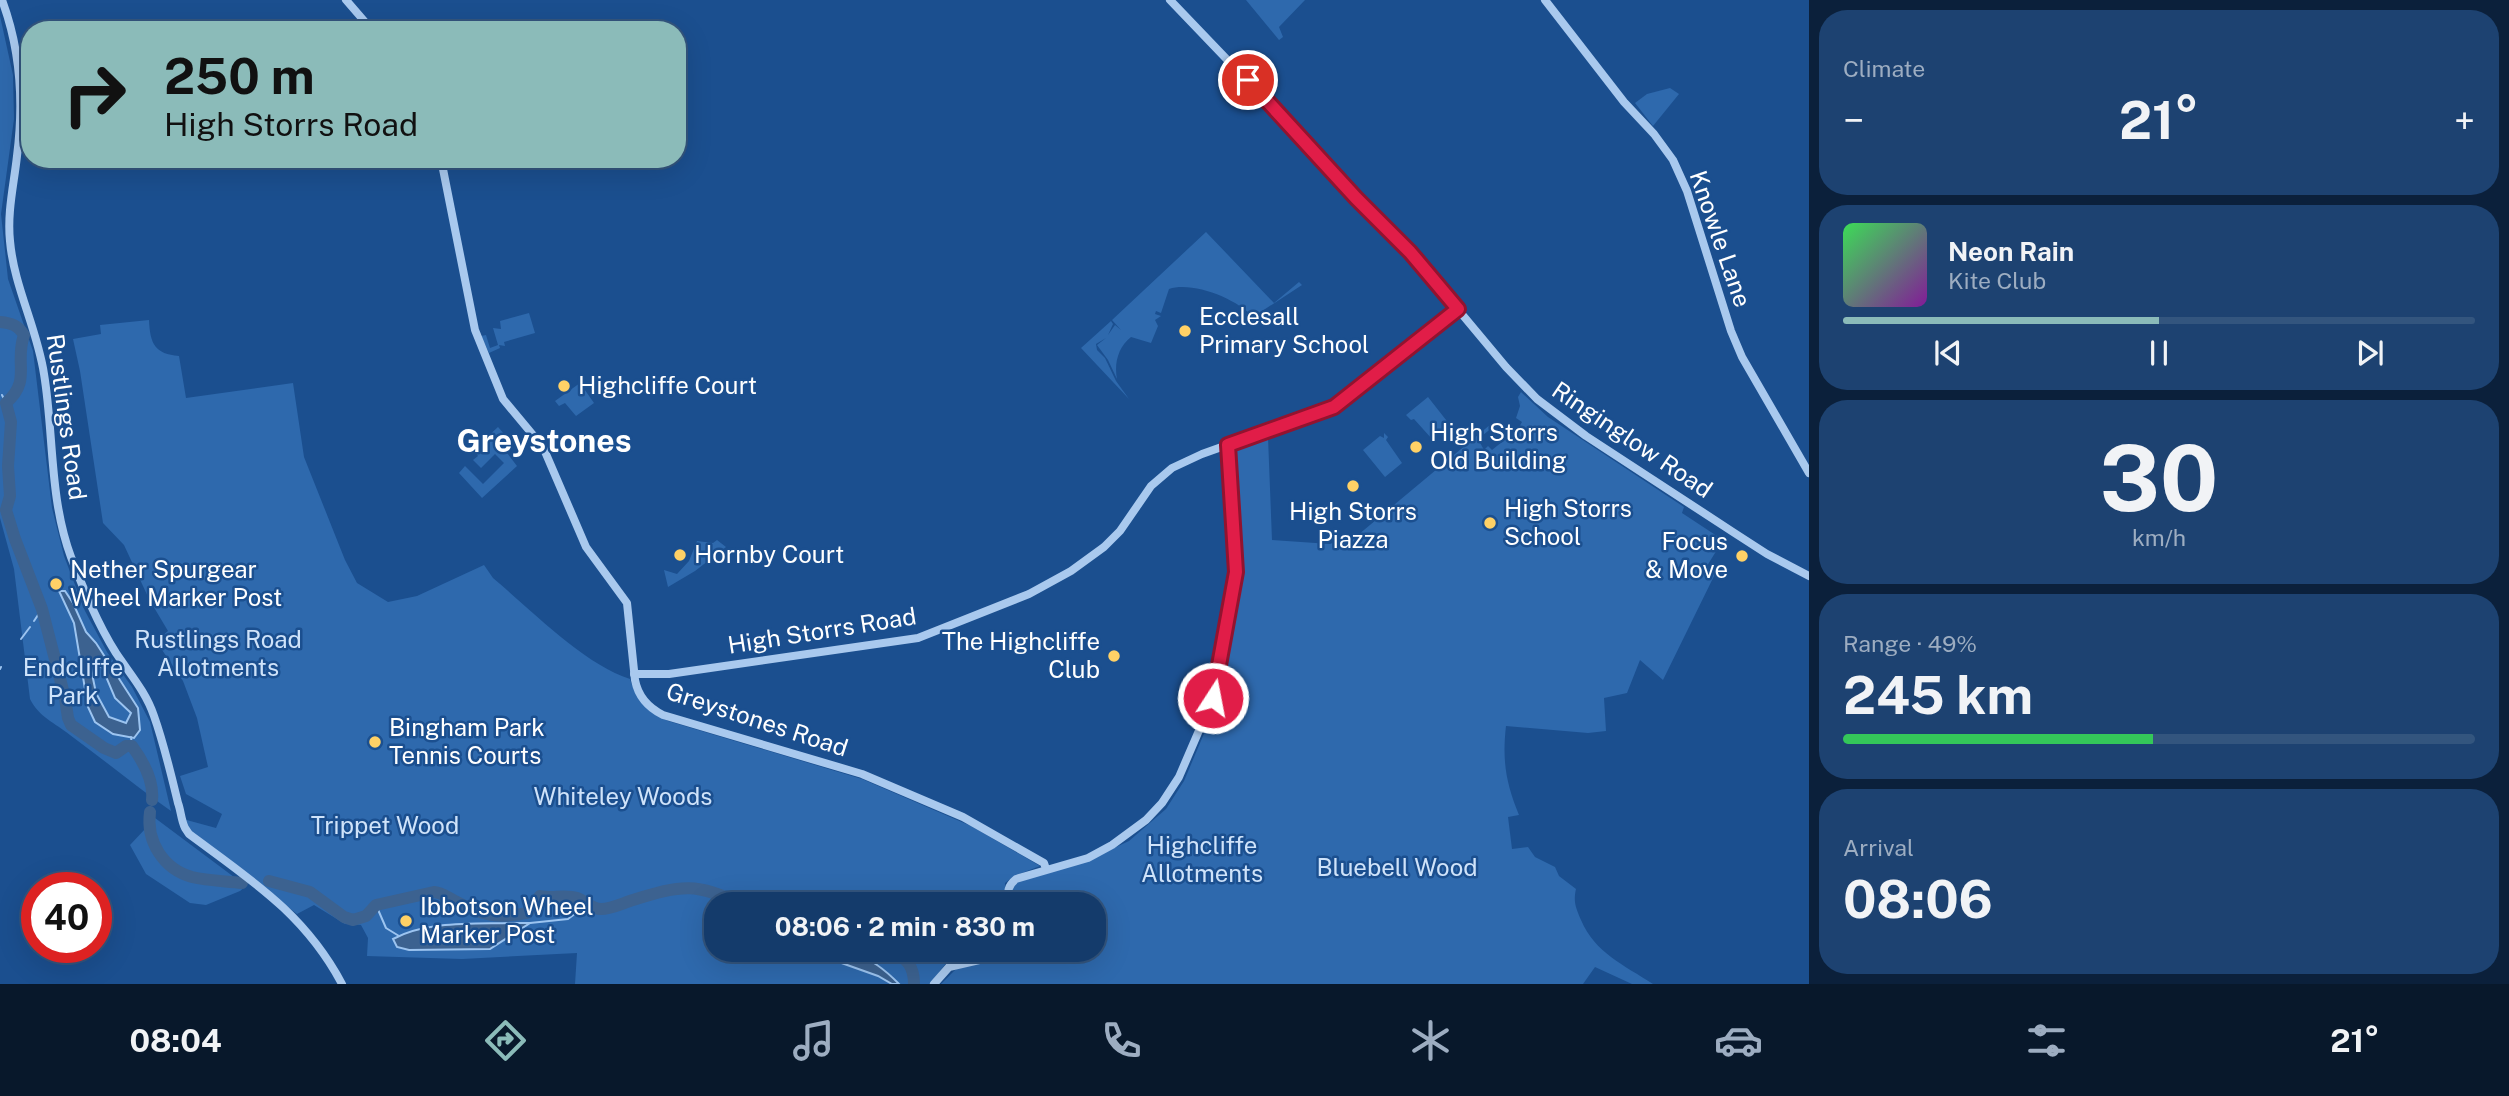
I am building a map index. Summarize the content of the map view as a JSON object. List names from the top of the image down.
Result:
{
  "streets": {
    "street": [
      "Knowle Lane",
      "Rustlings Road",
      "Ringinglow Road",
      "High Storrs Road",
      "Greystones Road"
    ]
  },
  "crossings": [
    ["Ringinglow Road", "High Storrs Road"],
    ["High Storrs Road", "Greystones Road"]
  ],
  "districts": ["Greystones"],
  "parks": [
    "Rustlings Road Allotments",
    "Endcliffe Park",
    "Whiteley Woods",
    "Trippet Wood",
    "Highcliffe Allotments",
    "Bluebell Wood"
  ],
  "places": [
    "Ecclesall Primary School",
    "Highcliffe Court",
    "High Storrs Old Building",
    "High Storrs Piazza",
    "High Storrs School",
    "Hornby Court",
    "Focus & Move",
    "Nether Spurgear Wheel Marker Post",
    "The Highcliffe Club",
    "Bingham Park Tennis Courts",
    "Ibbotson Wheel Marker Post"
  ],
  "page": {
    "tile": [
      "Climate",
      ["30", "km/h"],
      ["Range · 49%", "245 km"],
      ["Arrival", "08:06"]
    ],
    "turn": ["250 m", "High Storrs Road"],
    "heat": ["−", "21°", "+"],
    "song": ["Neon Rain", "Kite Club"],
    "limit": "40",
    "trip": "08:06 · 2 min · 830 m",
    "tabs": ["08:04", "21°"]
  }
}
